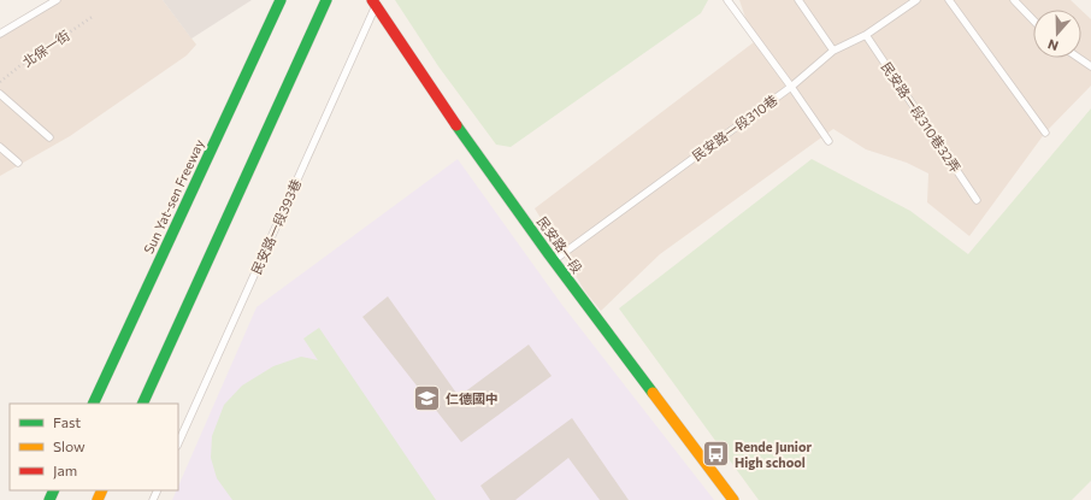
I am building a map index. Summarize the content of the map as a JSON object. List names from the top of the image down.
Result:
{
  "streets": {
    "main road": ["Sun Yat-sen Freeway", "民安路一段"],
    "lane": ["民安路一段310巷32弄", "民安路一段310巷", "民安路一段393巷"],
    "path": ["北保一街"]
  },
  "crossings": [
    ["民安路一段310巷32弄", "民安路一段310巷"],
    ["民安路一段310巷", "民安路一段"],
    ["民安路一段393巷", "民安路一段"]
  ],
  "places": {
    "school or university": ["仁德國中"],
    "bus stop": ["Rende Junior High school"]
  },
  "legend": ["Fast", "Slow", "Jam"],
  "north": "bottom"
}
